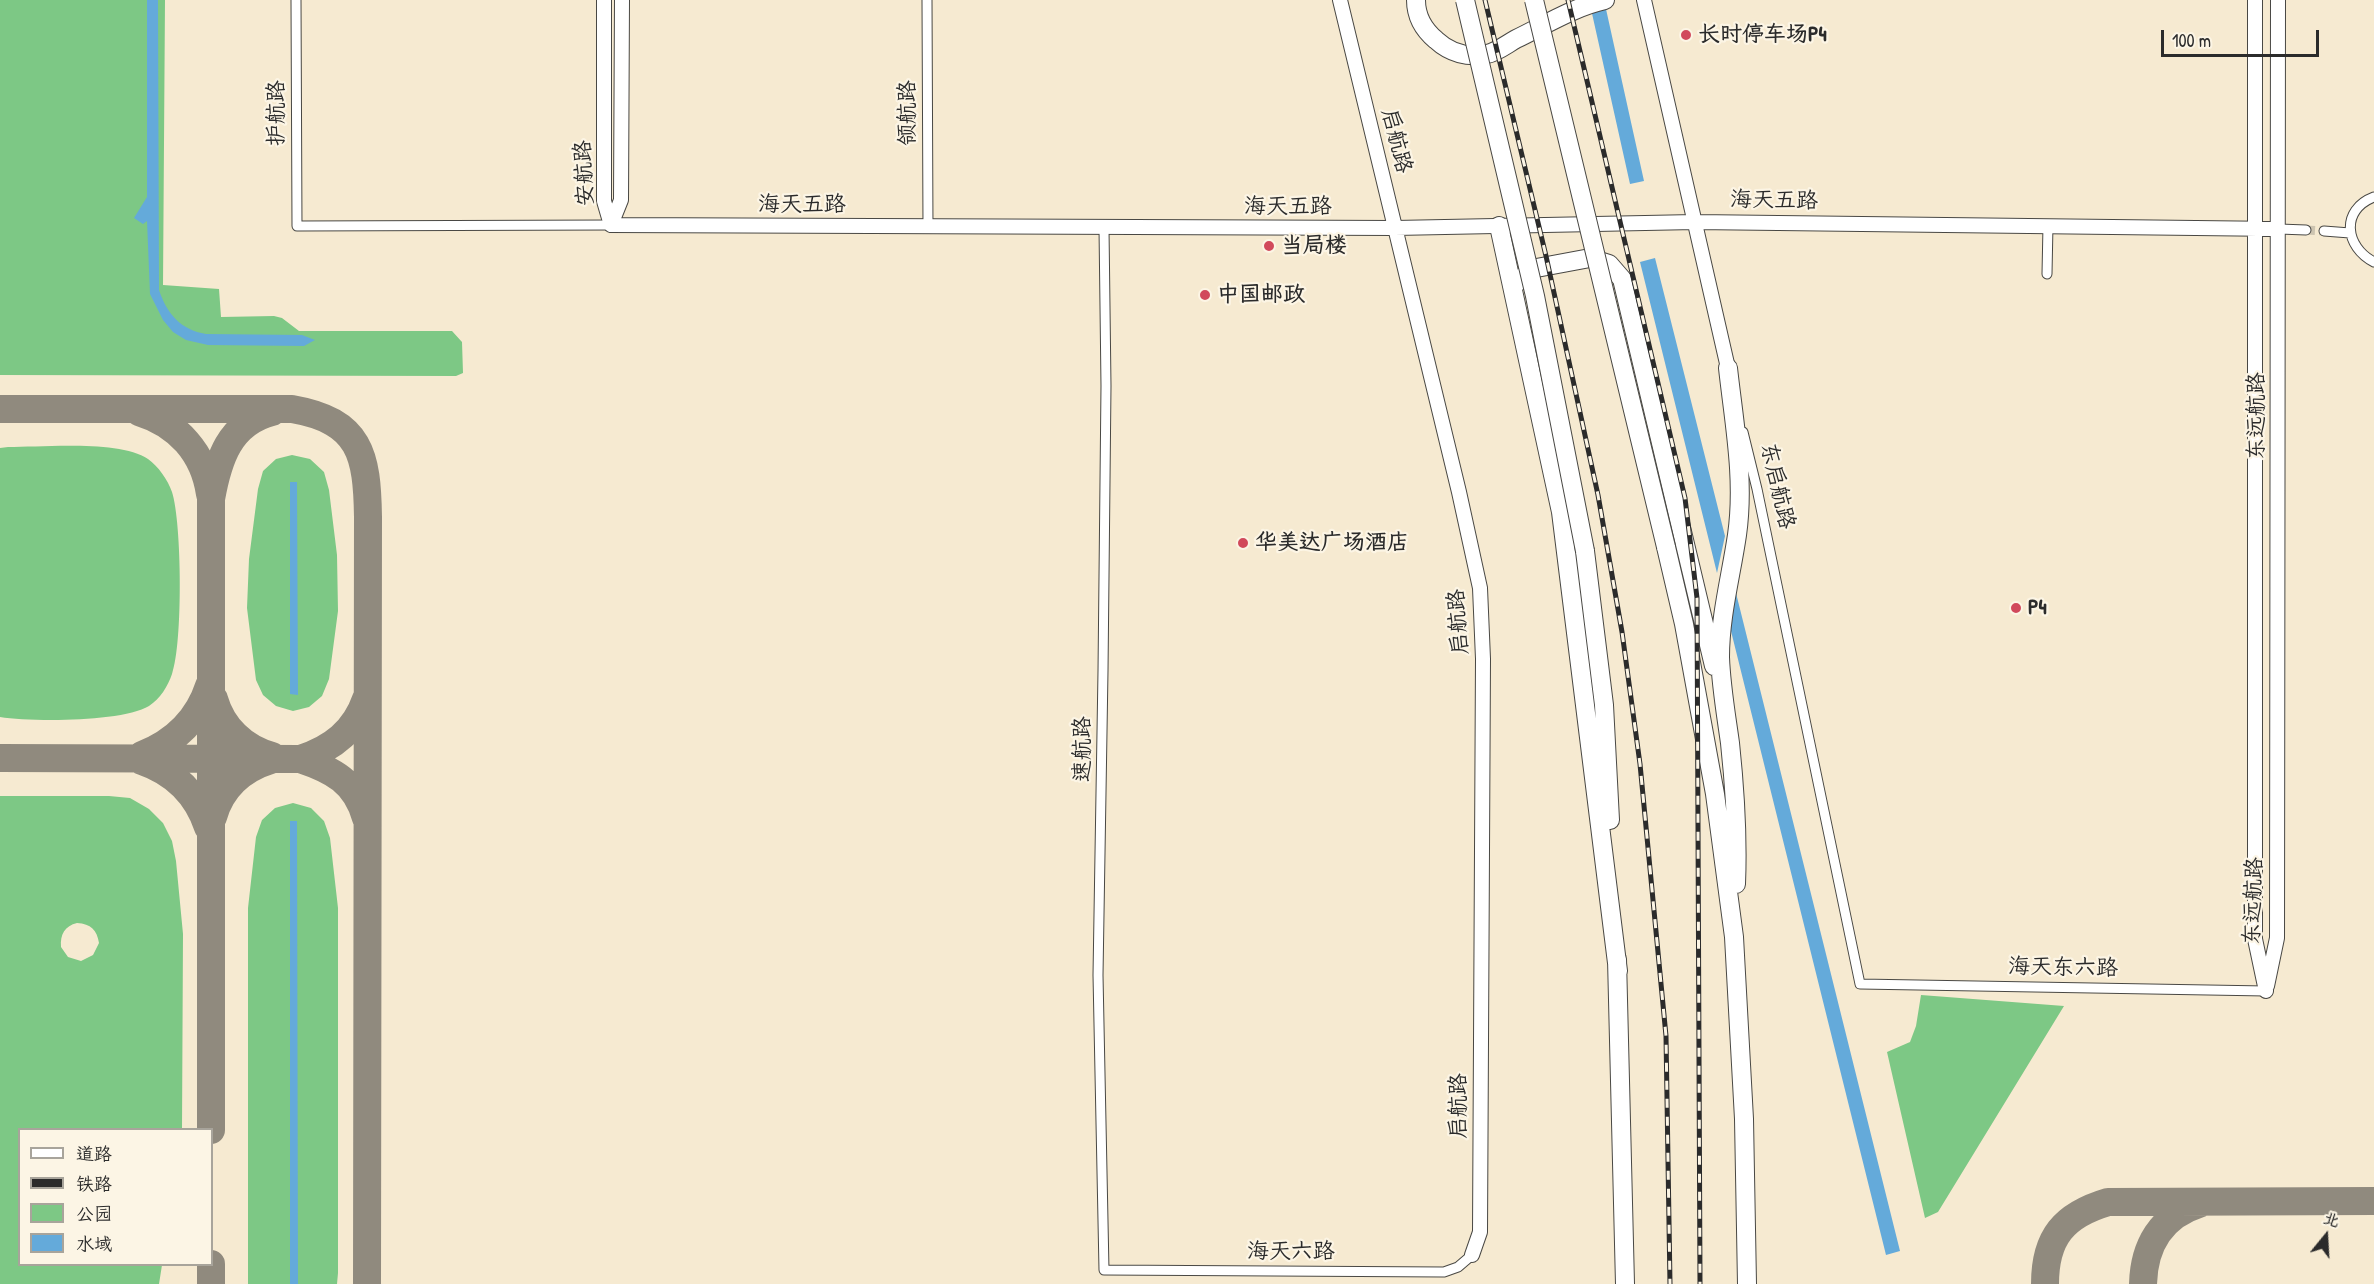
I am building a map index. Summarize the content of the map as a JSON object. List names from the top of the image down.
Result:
{
  "streets": {
    "street": [
      "护航路",
      "领航路",
      "启航路",
      "安航路",
      "海天五路",
      "东远航路",
      "东启航路",
      "速航路",
      "海天东六路",
      "海天六路"
    ]
  },
  "crossings": [
    ["护航路", "海天五路"],
    ["领航路", "海天五路"],
    ["启航路", "海天五路"],
    ["启航路", "海天六路"],
    ["安航路", "海天五路"],
    ["海天五路", "东远航路"],
    ["海天五路", "东启航路"],
    ["海天五路", "速航路"],
    ["东远航路", "海天东六路"],
    ["东启航路", "海天东六路"],
    ["速航路", "海天六路"]
  ],
  "places": [
    "长时停车场P4",
    "当局楼",
    "中国邮政",
    "华美达广场酒店",
    "P4"
  ],
  "legend": [
    "道路",
    "铁路",
    "公园",
    "水域"
  ],
  "scale_bar": "100 m",
  "north": "top"
}
